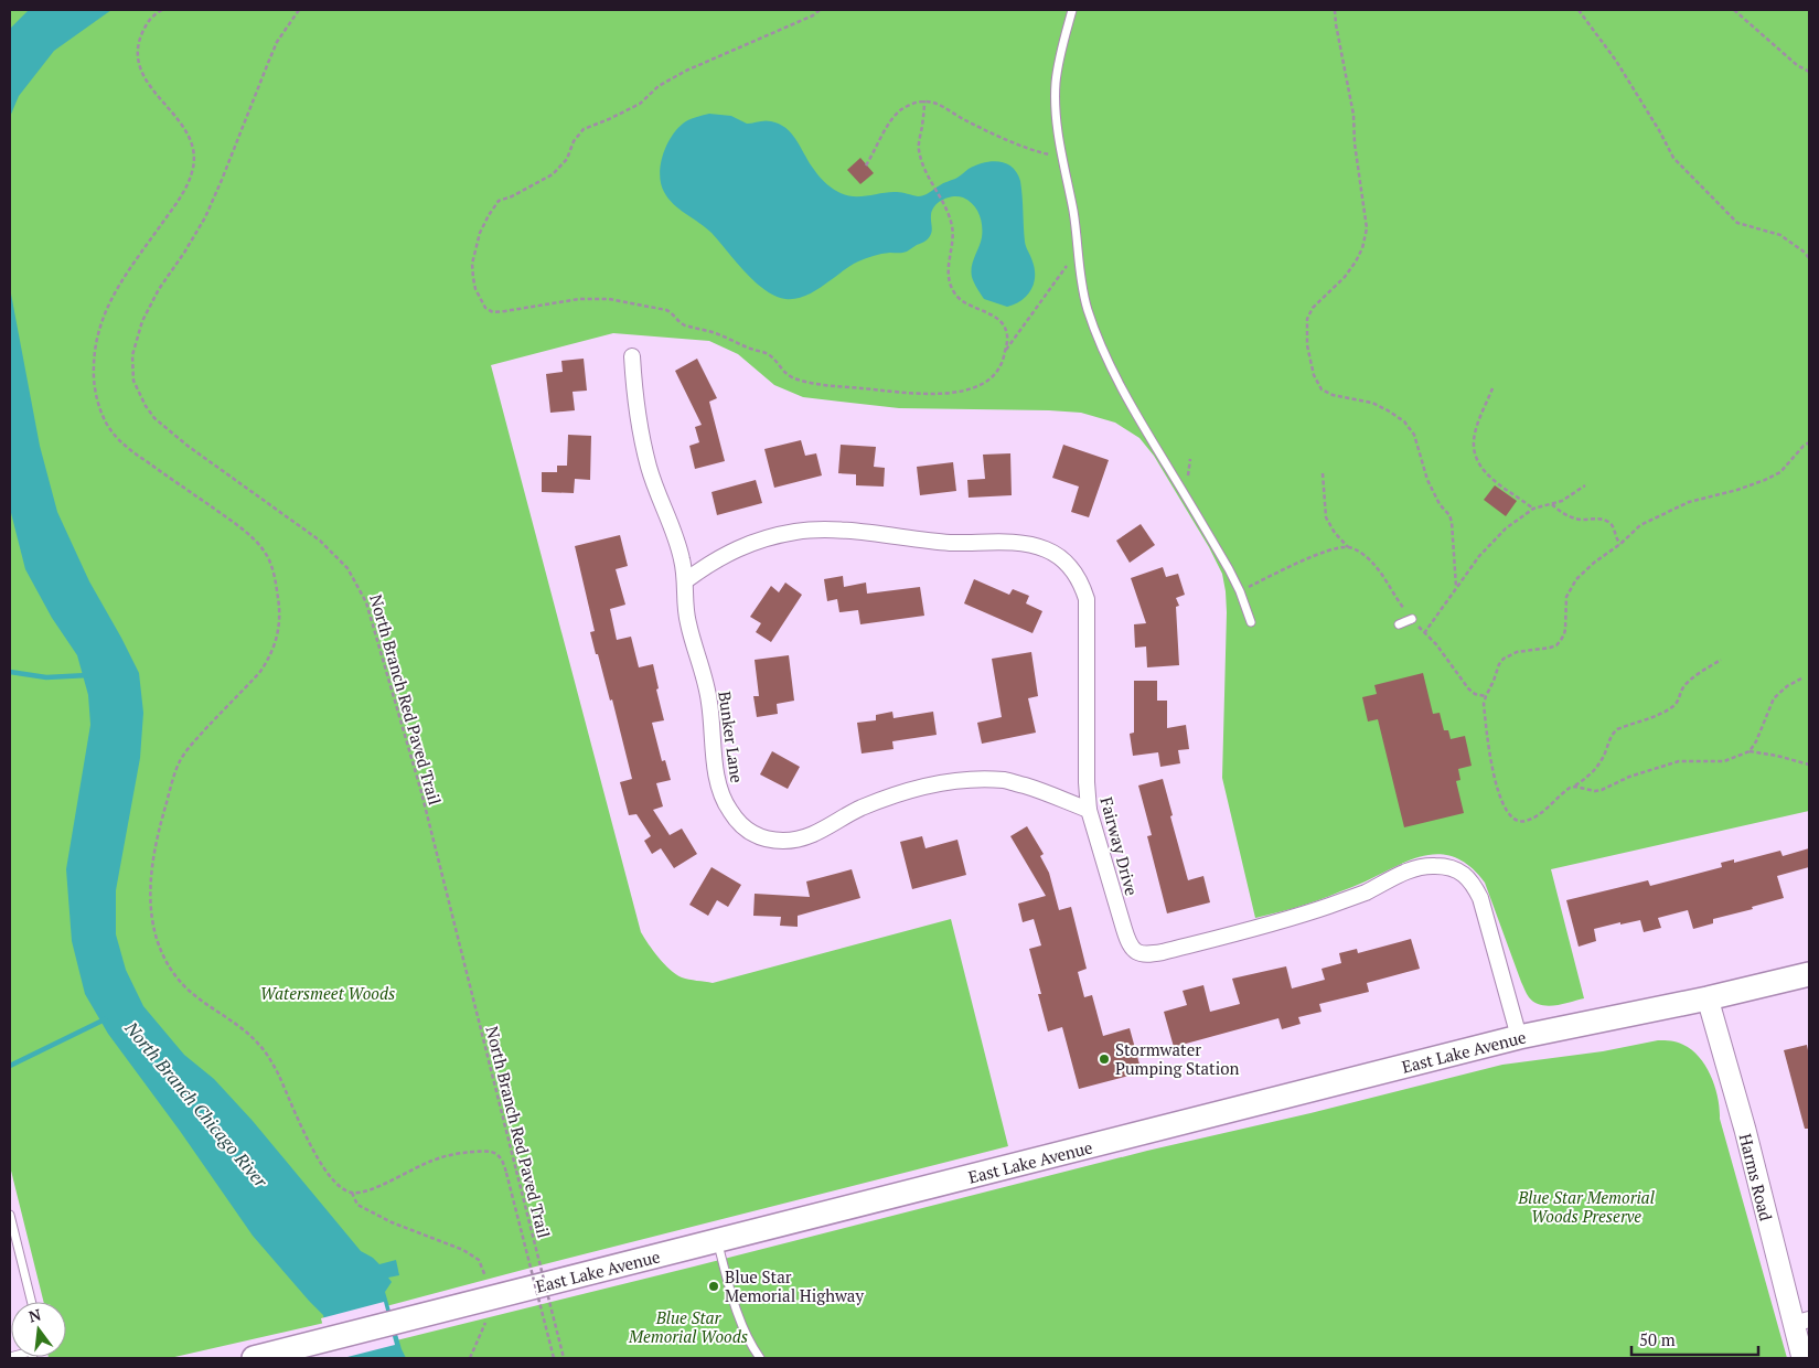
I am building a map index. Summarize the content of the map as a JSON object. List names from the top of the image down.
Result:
{
  "streets": {
    "main road": ["East Lake Avenue", "Harms Road"],
    "street": ["Bunker Lane", "Fairway Drive"],
    "path": ["North Branch Red Paved Trail"]
  },
  "crossings": [
    ["Bunker Lane", "Fairway Drive"],
    ["Fairway Drive", "East Lake Avenue"],
    ["East Lake Avenue", "Harms Road"]
  ],
  "water": ["North Branch Chicago River"],
  "parks": ["Watersmeet Woods", "Blue Star Memorial Woods Preserve", "Blue Star Memorial Woods"],
  "places": ["Stormwater Pumping Station", "Blue Star Memorial Highway"],
  "scale_bar": "50 m",
  "north": "top"
}
